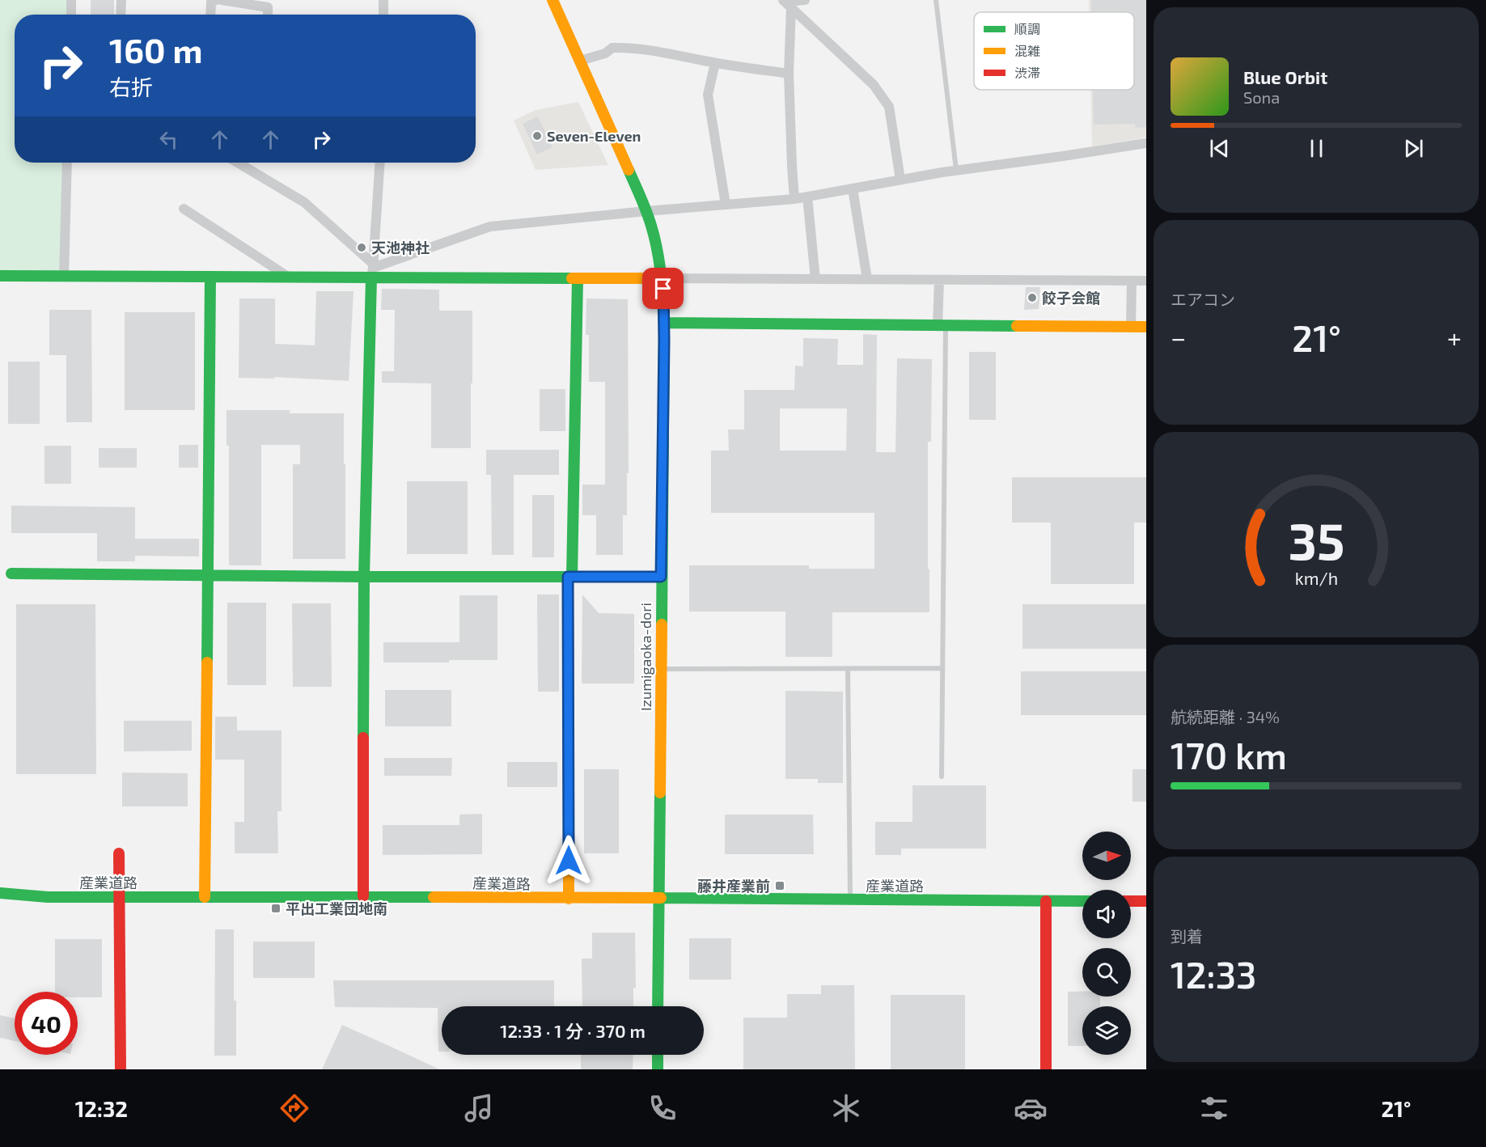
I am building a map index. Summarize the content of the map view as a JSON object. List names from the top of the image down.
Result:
{
  "streets": {
    "street": ["Izumigaoka-dori", "産業道路"]
  },
  "crossings": [
    ["Izumigaoka-dori", "産業道路"]
  ],
  "places": {
    "other": ["Seven-Eleven", "天池神社", "餃子会館"],
    "transit": ["藤井産業前", "平出工業団地南"]
  },
  "legend": ["順調", "混雑", "渋滞"],
  "north": "right",
  "page": {
    "turn": ["160 m", "右折"],
    "song": ["Blue Orbit", "Sona"],
    "tile": [
      "エアコン",
      ["航続距離 · 34%", "170 km"],
      ["到着", "12:33"]
    ],
    "heat": ["−", "21°", "+"],
    "limit": "40",
    "trip": "12:33 · 1 分 · 370 m",
    "tabs": ["12:32", "21°"],
    "gauge": ["35", "km/h"]
  }
}
